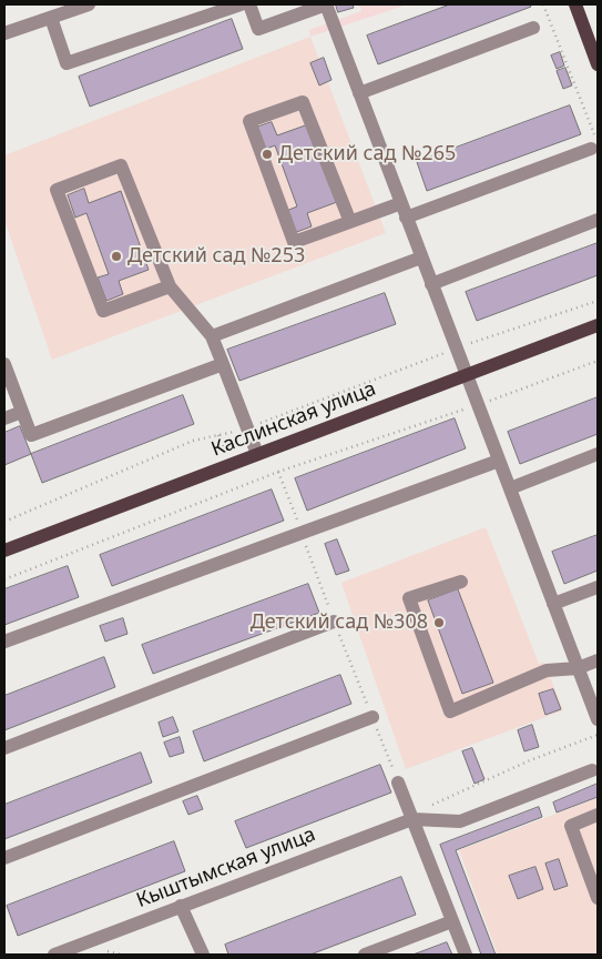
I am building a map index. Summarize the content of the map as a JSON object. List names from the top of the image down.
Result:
{
  "streets": {
    "main road": ["Каслинская улица"],
    "street": ["Кыштымская улица"]
  },
  "places": ["Детский сад №265", "Детский сад №253", "Детский сад №308"]
}
